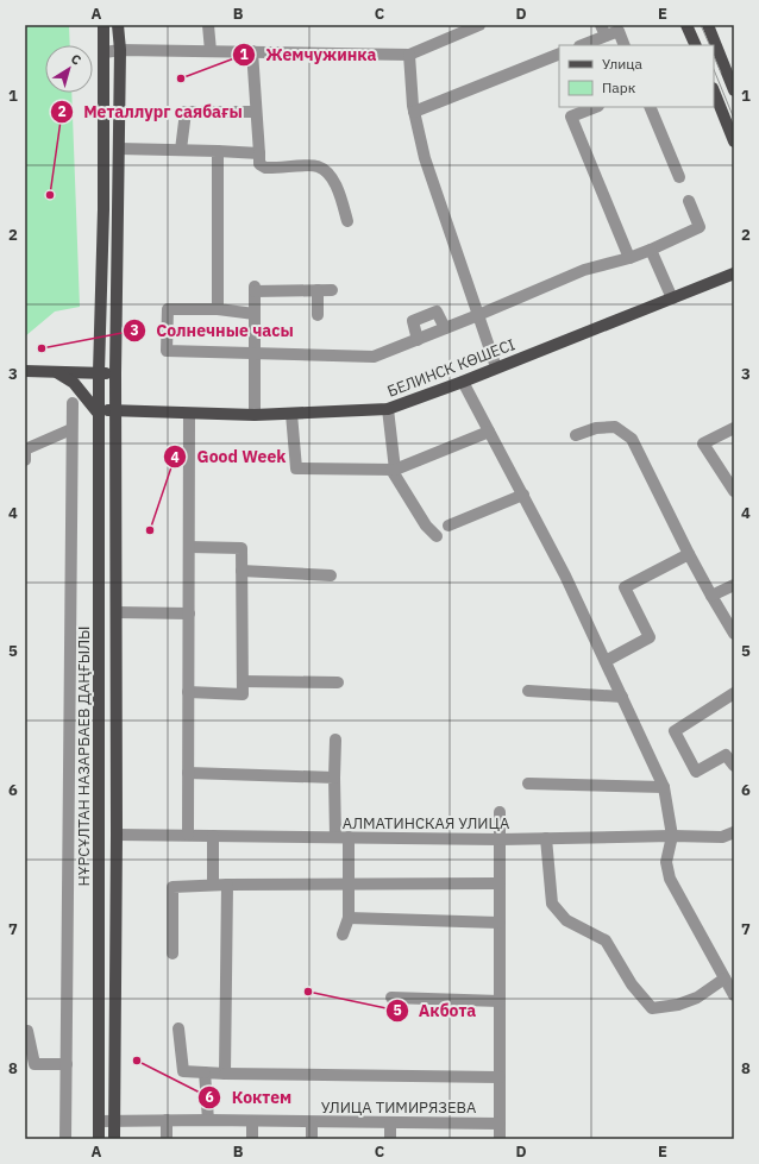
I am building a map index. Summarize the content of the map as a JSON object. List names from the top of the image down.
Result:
{
  "streets": {
    "main road": ["БЕЛИНСК КӨШЕСІ", "НҰРСҰЛТАН НАЗАРБАЕВ ДАҢҒЫЛЫ"],
    "street": ["АЛМАТИНСКАЯ УЛИЦА", "УЛИЦА ТИМИРЯЗЕВА"]
  },
  "crossings": [
    ["БЕЛИНСК КӨШЕСІ", "НҰРСҰЛТАН НАЗАРБАЕВ ДАҢҒЫЛЫ"],
    ["НҰРСҰЛТАН НАЗАРБАЕВ ДАҢҒЫЛЫ", "УЛИЦА ТИМИРЯЗЕВА"],
    ["АЛМАТИНСКАЯ УЛИЦА", "УЛИЦА ТИМИРЯЗЕВА"]
  ],
  "places": [
    "Жемчужинка",
    "Металлург саябағы",
    "Солнечные часы",
    "Good Week",
    "Акбота",
    "Коктем"
  ],
  "legend": ["Улица", "Парк"],
  "north": "top right",
  "grid": {
    "columns": [
      "A",
      "B",
      "C",
      "D",
      "E"
    ],
    "rows": [
      "1",
      "2",
      "3",
      "4",
      "5",
      "6",
      "7",
      "8"
    ]
  }
}
